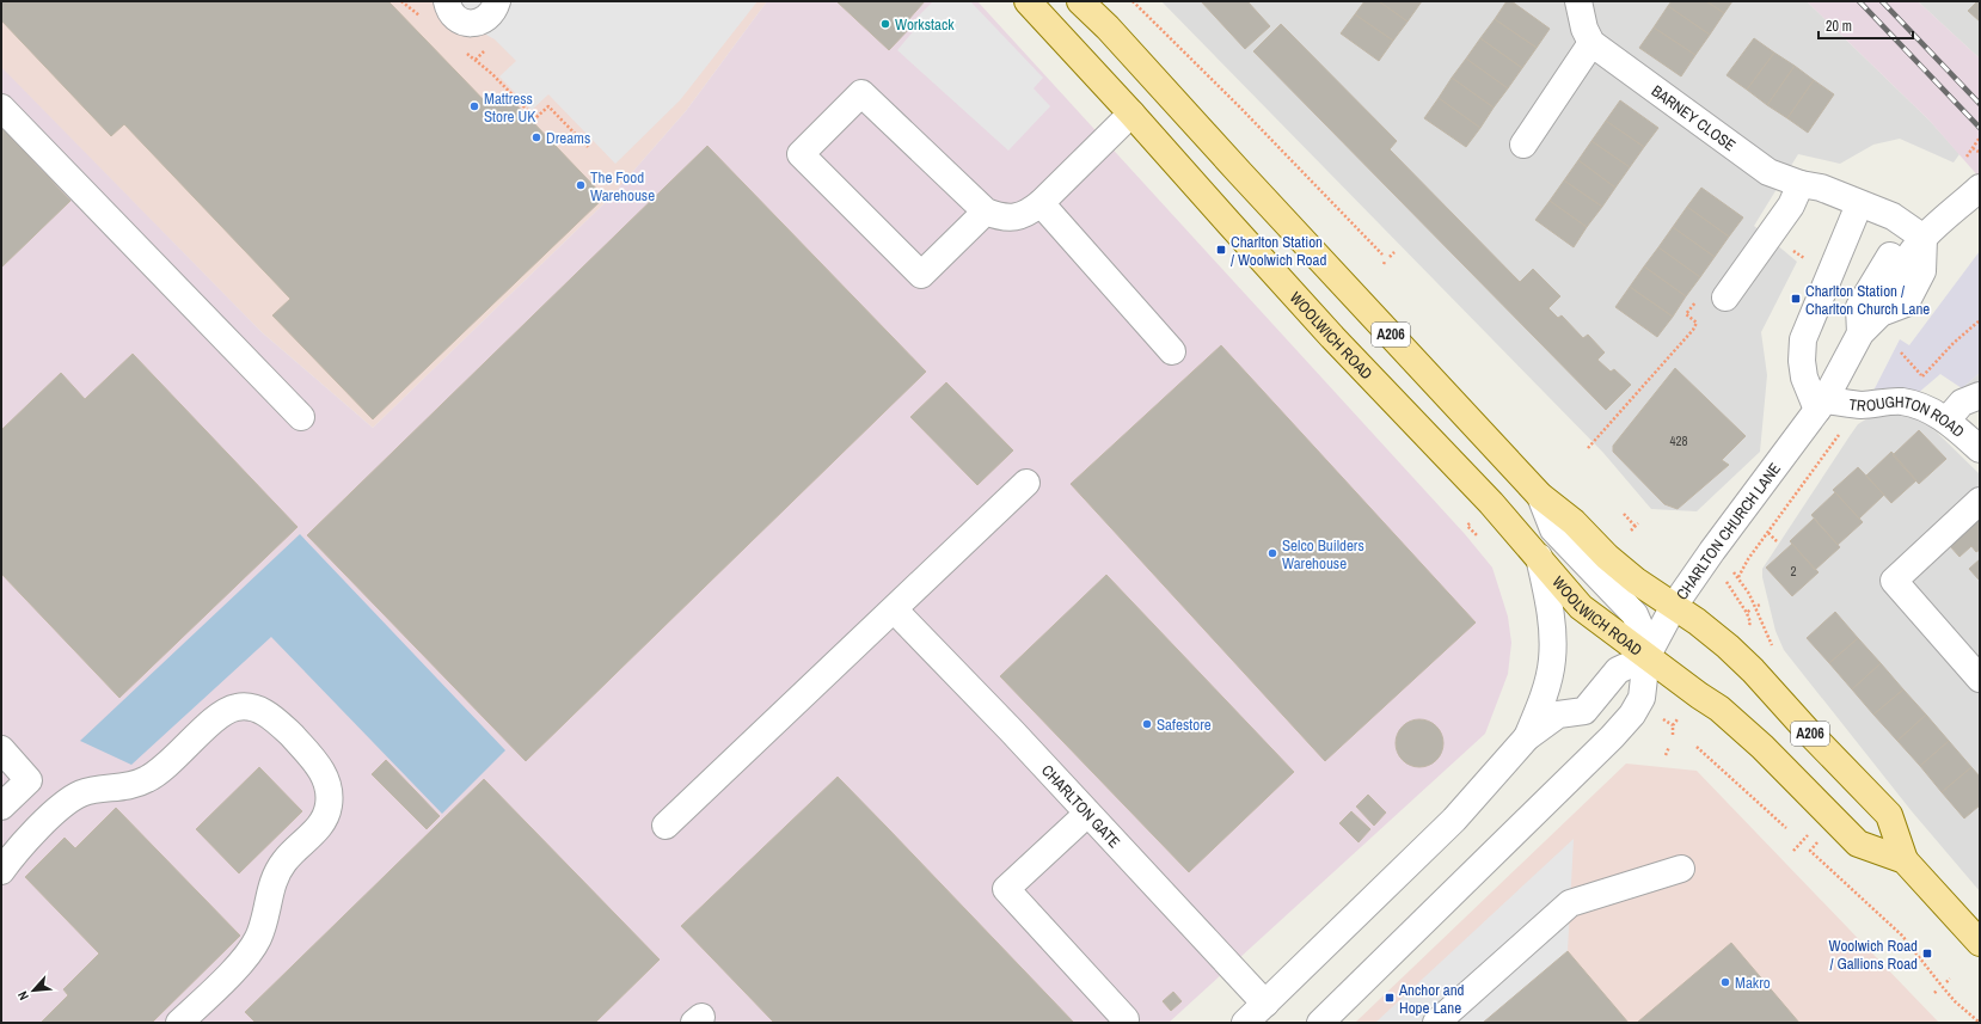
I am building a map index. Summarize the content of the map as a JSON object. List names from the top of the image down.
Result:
{
  "streets": {
    "main road": ["WOOLWICH ROAD", "A206"],
    "street": [
      "BARNEY CLOSE",
      "TROUGHTON ROAD",
      "CHARLTON CHURCH LANE",
      "CHARLTON GATE"
    ]
  },
  "crossings": [
    ["BARNEY CLOSE", "CHARLTON CHURCH LANE"],
    ["WOOLWICH ROAD", "CHARLTON CHURCH LANE"],
    ["TROUGHTON ROAD", "CHARLTON CHURCH LANE"]
  ],
  "places": {
    "other": [
      "Workstack",
      "Mattress Store UK",
      "Dreams",
      "The Food Warehouse",
      "Selco Builders Warehouse",
      "Safestore",
      "Makro"
    ],
    "transit": [
      "Charlton Station / Woolwich Road",
      "Charlton Station / Charlton Church Lane",
      "Woolwich Road / Gallions Road",
      "Anchor and Hope Lane"
    ]
  },
  "house_numbers": ["428", "2"],
  "scale_bar": "20 m",
  "north": "bottom left"
}
